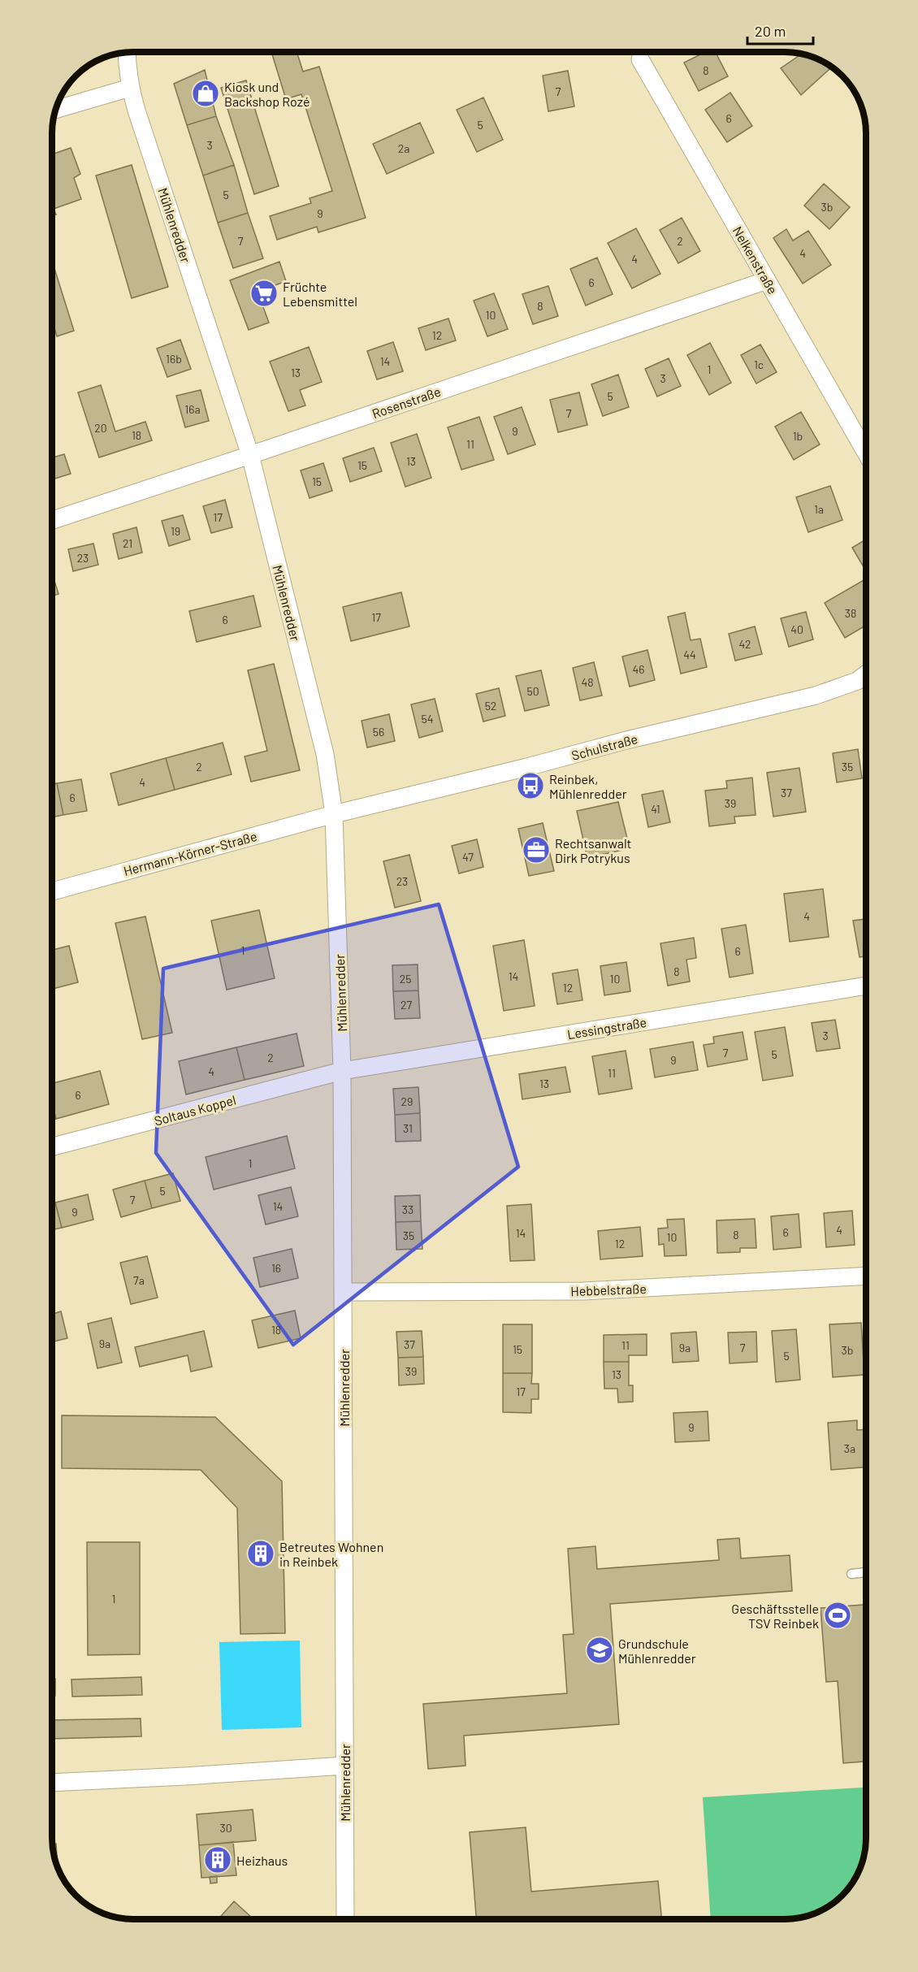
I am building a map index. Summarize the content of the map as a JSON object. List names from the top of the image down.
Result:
{
  "streets": {
    "street": [
      "Mühlenredder",
      "Nelkenstraße",
      "Rosenstraße",
      "Schulstraße",
      "Hermann-Körner-Straße",
      "Lessingstraße",
      "Soltaus Koppel",
      "Hebbelstraße"
    ]
  },
  "crossings": [
    ["Mühlenredder", "Rosenstraße"],
    ["Mühlenredder", "Schulstraße"],
    ["Mühlenredder", "Hermann-Körner-Straße"],
    ["Mühlenredder", "Lessingstraße"],
    ["Mühlenredder", "Soltaus Koppel"],
    ["Mühlenredder", "Hebbelstraße"],
    ["Nelkenstraße", "Rosenstraße"],
    ["Schulstraße", "Hermann-Körner-Straße"],
    ["Lessingstraße", "Soltaus Koppel"]
  ],
  "places": {
    "shop": ["Kiosk und Backshop Rozé"],
    "supermarket": ["Früchte Lebensmittel"],
    "bus stop": ["Reinbek, Mühlenredder"],
    "office": ["Rechtsanwalt Dirk Potrykus"],
    "building": ["Betreutes Wohnen in Reinbek", "Heizhaus"],
    "sports": ["Geschäftsstelle TSV Reinbek"],
    "school or university": ["Grundschule Mühlenredder"]
  },
  "house_numbers": [
    "8",
    "7",
    "6",
    "5",
    "3",
    "2a",
    "5",
    "3b",
    "9",
    "7",
    "2",
    "4",
    "4",
    "6",
    "8",
    "10",
    "12",
    "16b",
    "14",
    "1c",
    "1",
    "13",
    "3",
    "5",
    "16a",
    "7",
    "20",
    "9",
    "18",
    "1b",
    "11",
    "13",
    "15",
    "15",
    "1a",
    "17",
    "19",
    "21",
    "23",
    "38",
    "17",
    "6",
    "40",
    "42",
    "44",
    "46",
    "48",
    "50",
    "52",
    "54",
    "56",
    "2",
    "35",
    "4",
    "37",
    "6",
    "39",
    "41",
    "47",
    "23",
    "4",
    "1",
    "6",
    "8",
    "14",
    "25",
    "10",
    "12",
    "27",
    "3",
    "7",
    "5",
    "2",
    "9",
    "4",
    "11",
    "13",
    "6",
    "29",
    "31",
    "1",
    "5",
    "7",
    "14",
    "33",
    "9",
    "4",
    "6",
    "14",
    "8",
    "35",
    "10",
    "12",
    "16",
    "7a",
    "18",
    "9a",
    "37",
    "11",
    "9a",
    "7",
    "15",
    "3b",
    "5",
    "39",
    "13",
    "17",
    "9",
    "3a",
    "1",
    "30"
  ],
  "scale_bar": "20 m"
}
